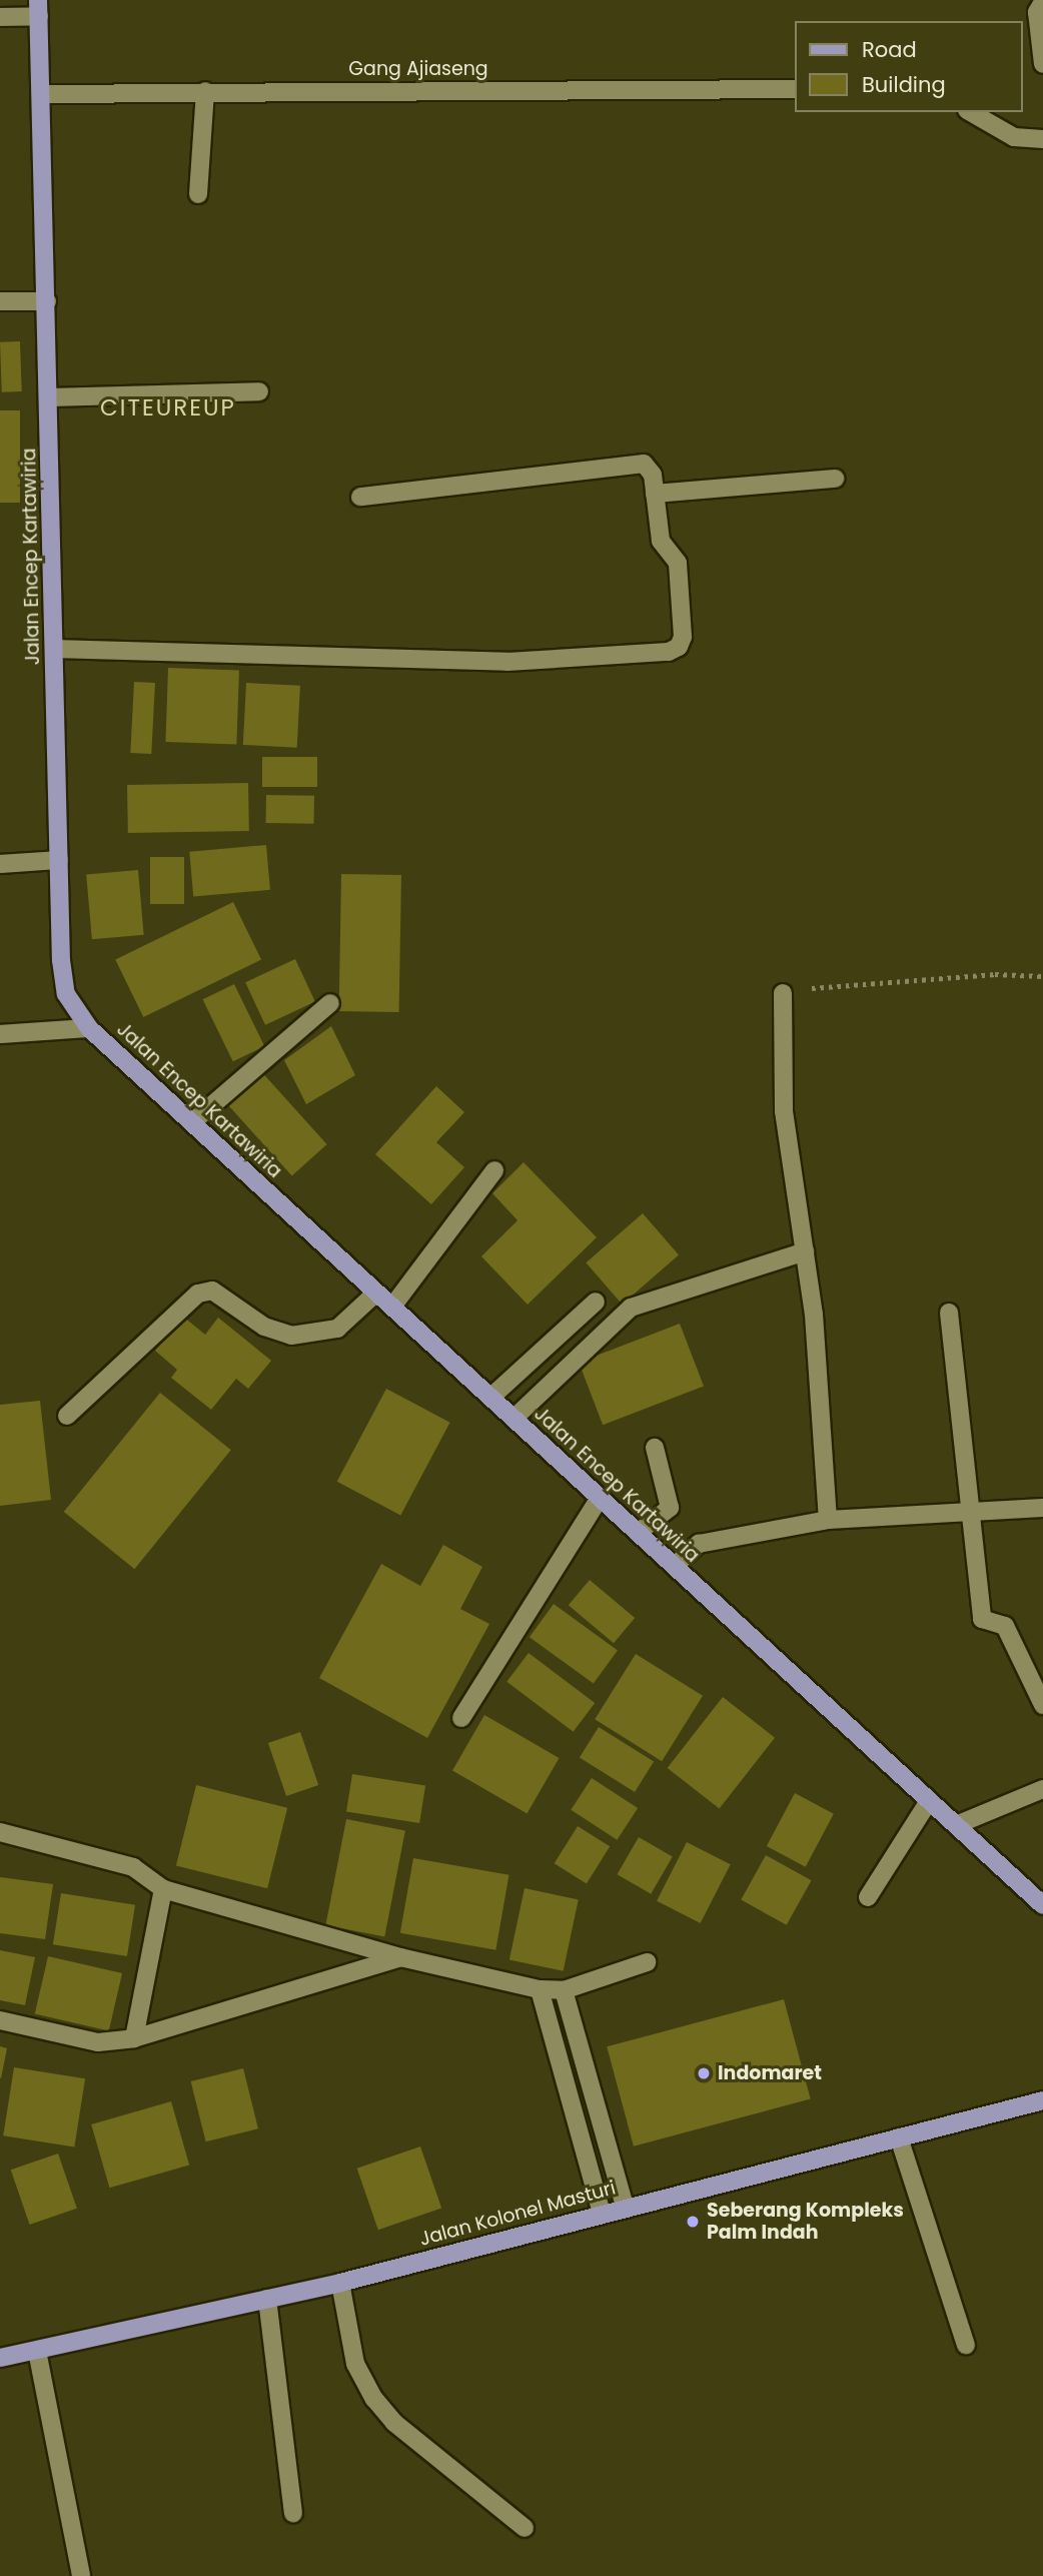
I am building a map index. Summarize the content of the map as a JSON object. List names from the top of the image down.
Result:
{
  "streets": {
    "main road": ["Jalan Encep Kartawiria", "Jalan Kolonel Masturi"],
    "street": ["Gang Ajiaseng"]
  },
  "crossings": [
    ["Gang Ajiaseng", "Jalan Encep Kartawiria"]
  ],
  "districts": ["CITEUREUP"],
  "places": ["Indomaret", "Seberang Kompleks Palm Indah"],
  "legend": ["Road", "Building"]
}
